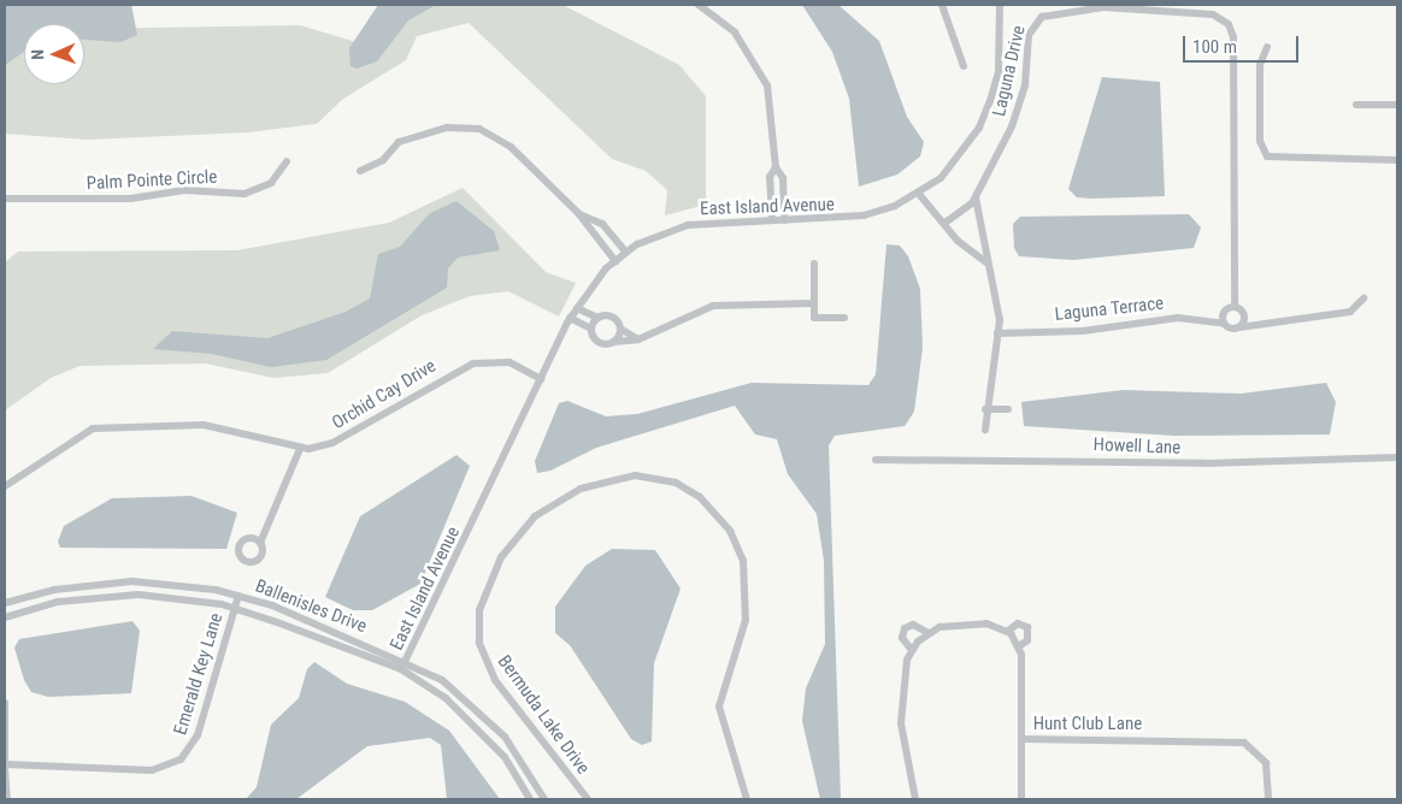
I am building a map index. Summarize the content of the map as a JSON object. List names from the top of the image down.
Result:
{
  "streets": {
    "street": [
      "Laguna Drive",
      "Palm Pointe Circle",
      "East Island Avenue",
      "Laguna Terrace",
      "Orchid Cay Drive",
      "Howell Lane",
      "Ballenisles Drive",
      "Emerald Key Lane",
      "Bermuda Lake Drive",
      "Hunt Club Lane"
    ]
  },
  "crossings": [
    ["East Island Avenue", "Orchid Cay Drive"],
    ["East Island Avenue", "Ballenisles Drive"],
    ["Ballenisles Drive", "Emerald Key Lane"]
  ],
  "scale_bar": "100 m",
  "north": "left"
}
